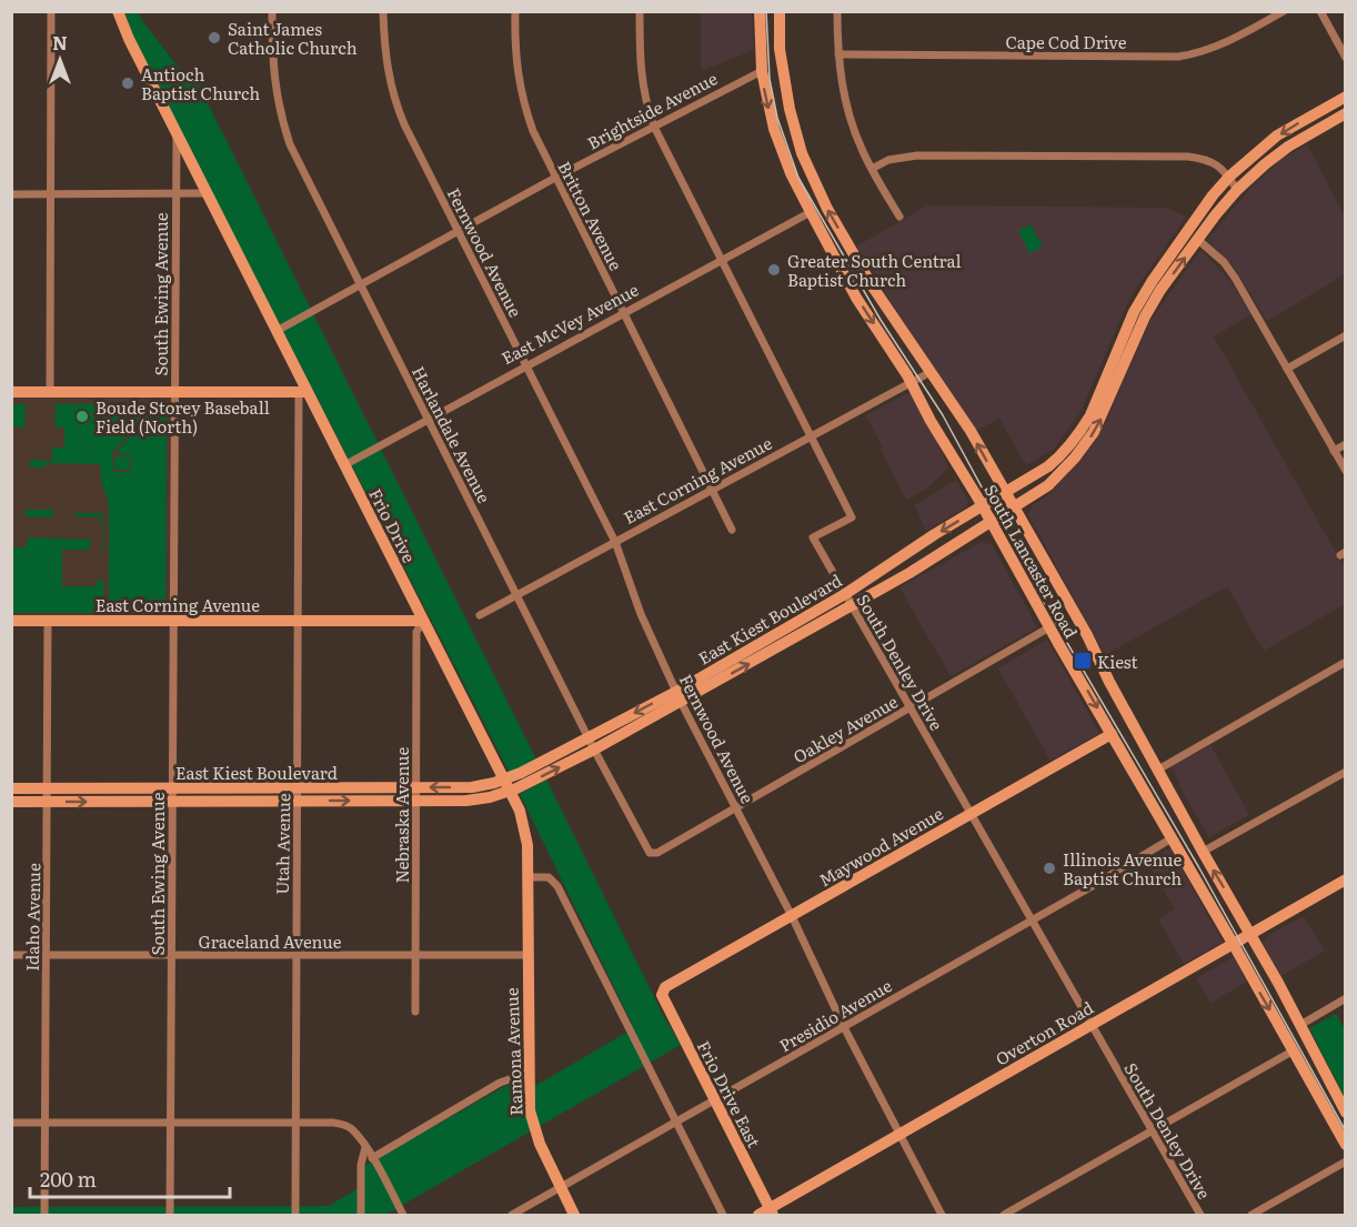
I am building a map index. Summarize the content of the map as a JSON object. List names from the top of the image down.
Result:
{
  "streets": {
    "main road": [
      "East Corning Avenue",
      "Frio Drive",
      "South Lancaster Road",
      "East Kiest Boulevard",
      "Maywood Avenue",
      "Overton Road",
      "Ramona Avenue",
      "Frio Drive East"
    ],
    "street": [
      "Cape Cod Drive",
      "Brightside Avenue",
      "Britton Avenue",
      "Fernwood Avenue",
      "South Ewing Avenue",
      "East McVey Avenue",
      "Harlandale Avenue",
      "South Denley Drive",
      "Oakley Avenue",
      "Nebraska Avenue",
      "Utah Avenue",
      "Idaho Avenue",
      "Graceland Avenue",
      "Presidio Avenue"
    ]
  },
  "crossings": [
    ["Brightside Avenue", "Britton Avenue"],
    ["Brightside Avenue", "Fernwood Avenue"],
    ["Brightside Avenue", "Harlandale Avenue"],
    ["Brightside Avenue", "Frio Drive"],
    ["Brightside Avenue", "South Lancaster Road"],
    ["Brightside Avenue", "South Denley Drive"],
    ["Britton Avenue", "East McVey Avenue"],
    ["Britton Avenue", "East Corning Avenue"],
    ["Fernwood Avenue", "East McVey Avenue"],
    ["Fernwood Avenue", "East Corning Avenue"],
    ["Fernwood Avenue", "East Kiest Boulevard"],
    ["Fernwood Avenue", "Oakley Avenue"],
    ["Fernwood Avenue", "Maywood Avenue"],
    ["Fernwood Avenue", "Presidio Avenue"],
    ["Fernwood Avenue", "Overton Road"],
    ["South Ewing Avenue", "East Corning Avenue"],
    ["South Ewing Avenue", "Frio Drive"],
    ["South Ewing Avenue", "East Kiest Boulevard"],
    ["South Ewing Avenue", "Graceland Avenue"],
    ["East McVey Avenue", "Harlandale Avenue"],
    ["East McVey Avenue", "Frio Drive"],
    ["East McVey Avenue", "South Lancaster Road"],
    ["East McVey Avenue", "South Denley Drive"],
    ["Harlandale Avenue", "East Corning Avenue"],
    ["Harlandale Avenue", "East Kiest Boulevard"],
    ["Harlandale Avenue", "Oakley Avenue"],
    ["East Corning Avenue", "Frio Drive"],
    ["East Corning Avenue", "South Lancaster Road"],
    ["East Corning Avenue", "South Denley Drive"],
    ["East Corning Avenue", "Nebraska Avenue"],
    ["East Corning Avenue", "Utah Avenue"],
    ["East Corning Avenue", "Idaho Avenue"],
    ["Frio Drive", "East Kiest Boulevard"],
    ["Frio Drive", "Nebraska Avenue"],
    ["Frio Drive", "Utah Avenue"],
    ["Frio Drive", "Ramona Avenue"],
    ["South Lancaster Road", "East Kiest Boulevard"],
    ["South Lancaster Road", "Oakley Avenue"],
    ["South Lancaster Road", "Maywood Avenue"],
    ["South Lancaster Road", "Presidio Avenue"],
    ["South Lancaster Road", "Overton Road"],
    ["East Kiest Boulevard", "South Denley Drive"],
    ["East Kiest Boulevard", "Nebraska Avenue"],
    ["East Kiest Boulevard", "Utah Avenue"],
    ["East Kiest Boulevard", "Idaho Avenue"],
    ["South Denley Drive", "Oakley Avenue"],
    ["South Denley Drive", "Maywood Avenue"],
    ["South Denley Drive", "Presidio Avenue"],
    ["South Denley Drive", "Overton Road"],
    ["Nebraska Avenue", "Graceland Avenue"],
    ["Utah Avenue", "Graceland Avenue"],
    ["Maywood Avenue", "Frio Drive East"],
    ["Idaho Avenue", "Graceland Avenue"],
    ["Graceland Avenue", "Ramona Avenue"],
    ["Presidio Avenue", "Ramona Avenue"],
    ["Presidio Avenue", "Frio Drive East"],
    ["Overton Road", "Frio Drive East"]
  ],
  "places": {
    "other": [
      "Saint James Catholic Church",
      "Antioch Baptist Church",
      "Greater South Central Baptist Church",
      "Boude Storey Baseball Field (North)",
      "Illinois Avenue Baptist Church"
    ],
    "transit": ["Kiest"]
  },
  "scale_bar": "200 m",
  "north": "top"
}
